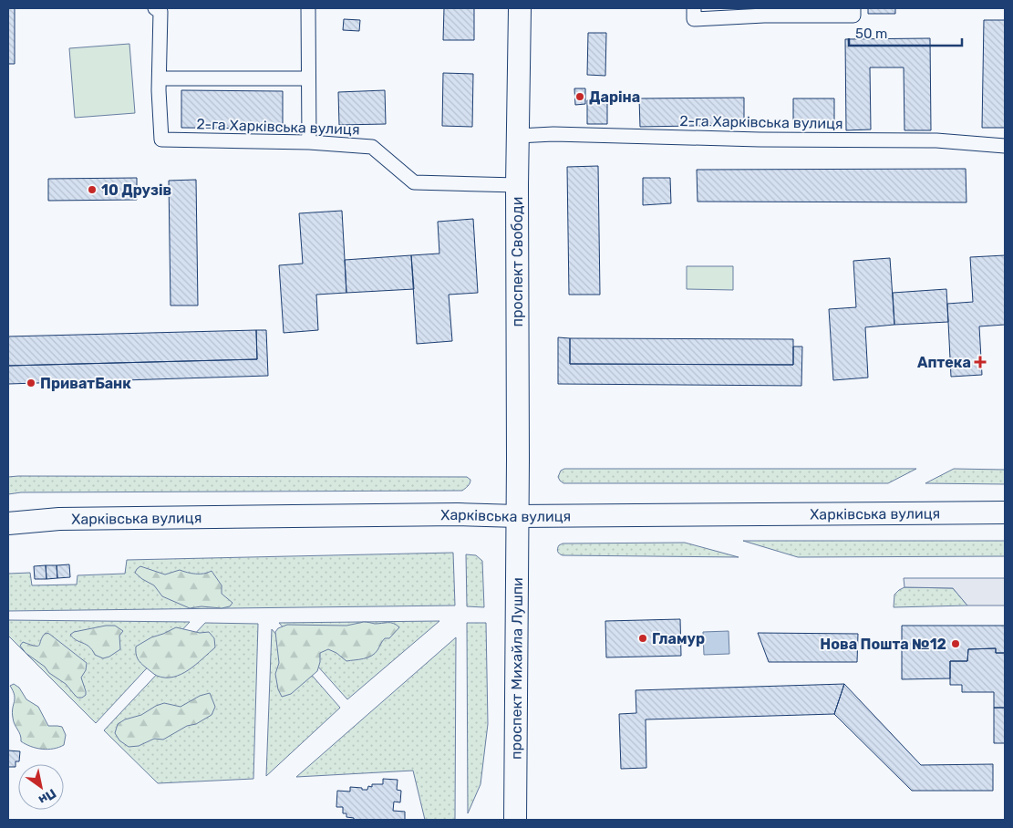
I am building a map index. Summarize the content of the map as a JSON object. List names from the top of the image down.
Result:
{
  "streets": {
    "main road": ["проспект Свободи", "Харківська вулиця", "проспект Михайла Лушпи"],
    "street": ["2-га Харківська вулиця"]
  },
  "crossings": [
    ["2-га Харківська вулиця", "проспект Свободи"],
    ["проспект Свободи", "Харківська вулиця"],
    ["проспект Свободи", "проспект Михайла Лушпи"],
    ["Харківська вулиця", "проспект Михайла Лушпи"]
  ],
  "places": {
    "other": [
      "Даріна",
      "10 Друзів",
      "ПриватБанк",
      "Гламур",
      "Нова Пошта №12"
    ],
    "health": ["Аптека"]
  },
  "scale_bar": "50 m",
  "north": "bottom right"
}
